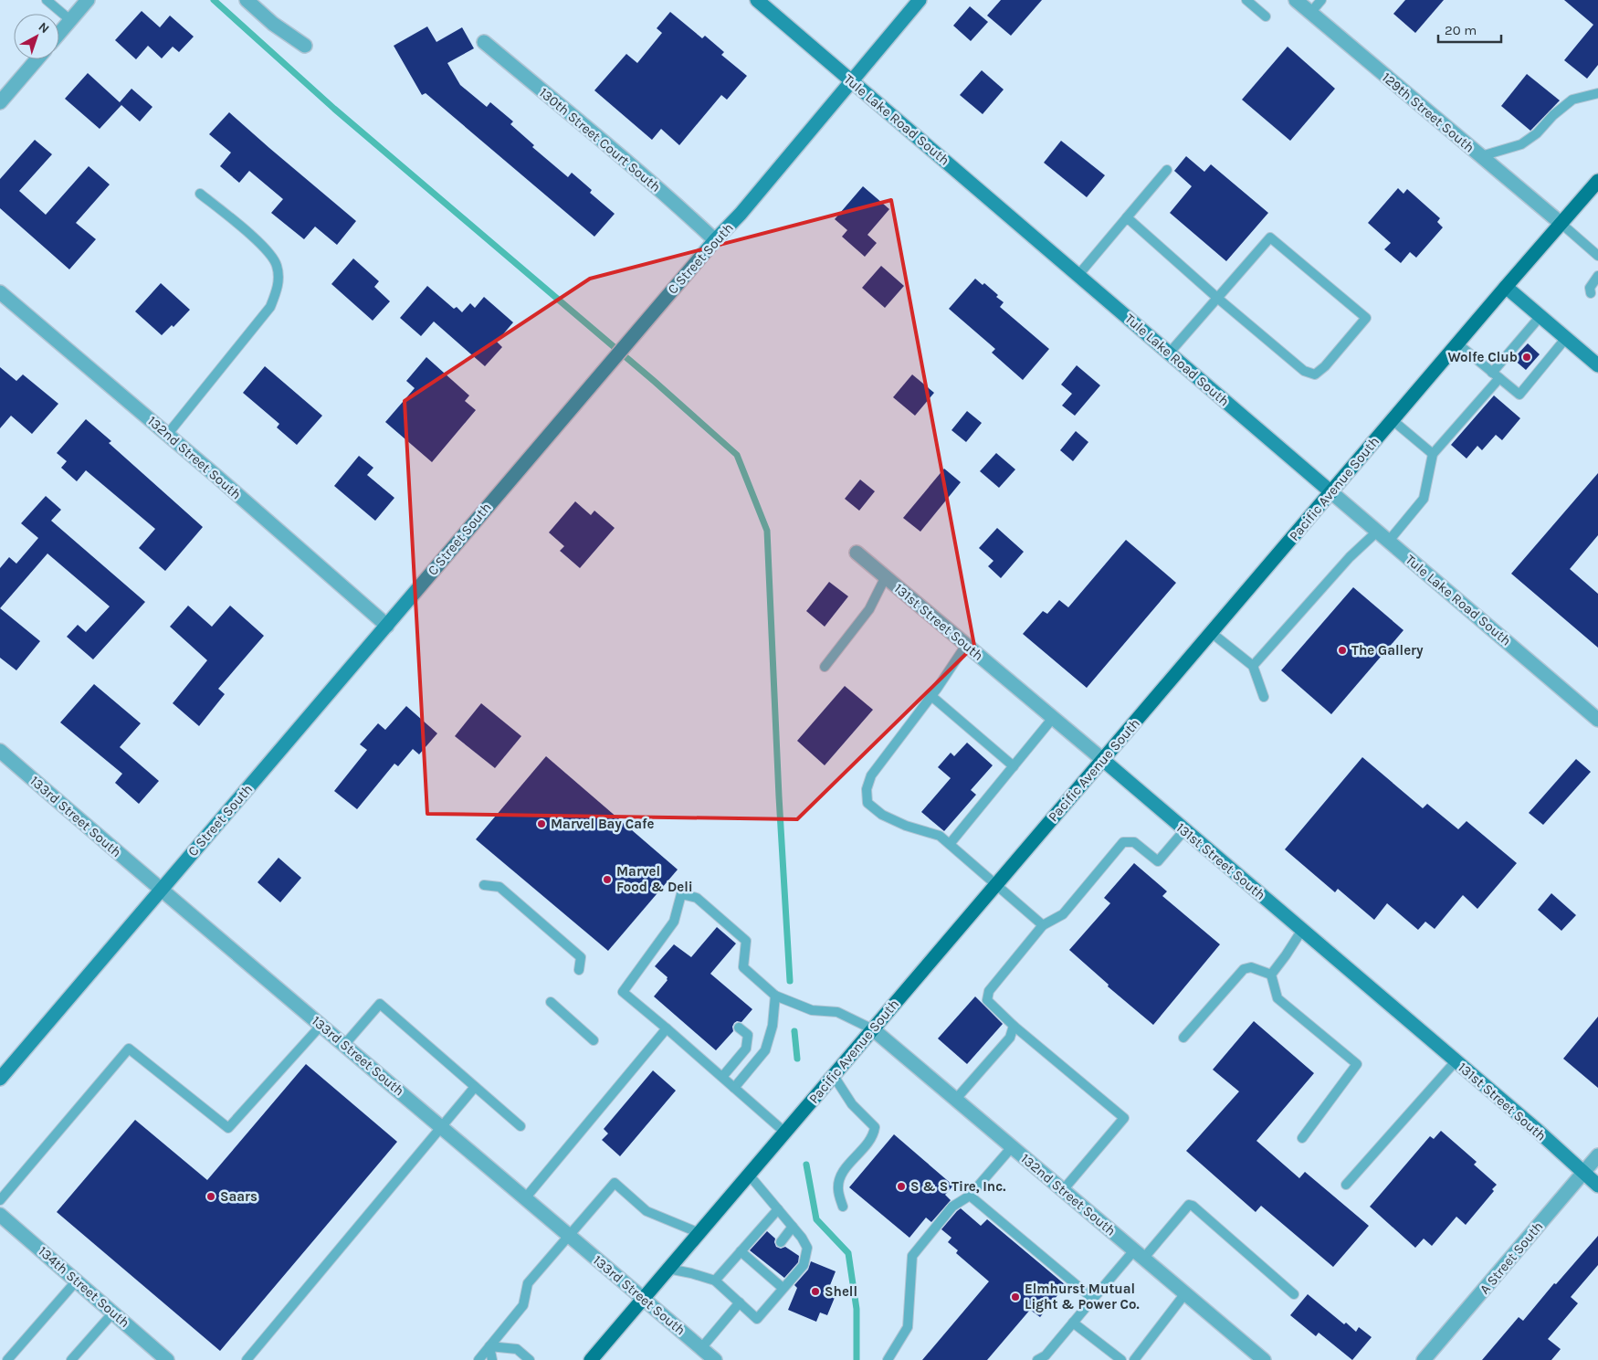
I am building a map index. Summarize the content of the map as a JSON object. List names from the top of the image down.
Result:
{
  "streets": {
    "main road": ["Pacific Avenue South"],
    "street": [
      "129th Street South",
      "Tule Lake Road South",
      "130th Street Court South",
      "C Street South",
      "132nd Street South",
      "131st Street South",
      "133rd Street South",
      "A Street South",
      "134th Street South"
    ]
  },
  "crossings": [
    ["129th Street South", "Pacific Avenue South"],
    ["Tule Lake Road South", "C Street South"],
    ["Tule Lake Road South", "Pacific Avenue South"],
    ["130th Street Court South", "C Street South"],
    ["C Street South", "132nd Street South"],
    ["C Street South", "133rd Street South"],
    ["132nd Street South", "Pacific Avenue South"],
    ["Pacific Avenue South", "131st Street South"],
    ["Pacific Avenue South", "133rd Street South"],
    ["131st Street South", "A Street South"]
  ],
  "places": [
    "Wolfe Club",
    "The Gallery",
    "Marvel Bay Cafe",
    "Marvel Food & Deli",
    "S & S Tire, Inc.",
    "Saars",
    "Shell",
    "Elmhurst Mutual Light & Power Co."
  ],
  "scale_bar": "20 m",
  "north": "top right"
}
